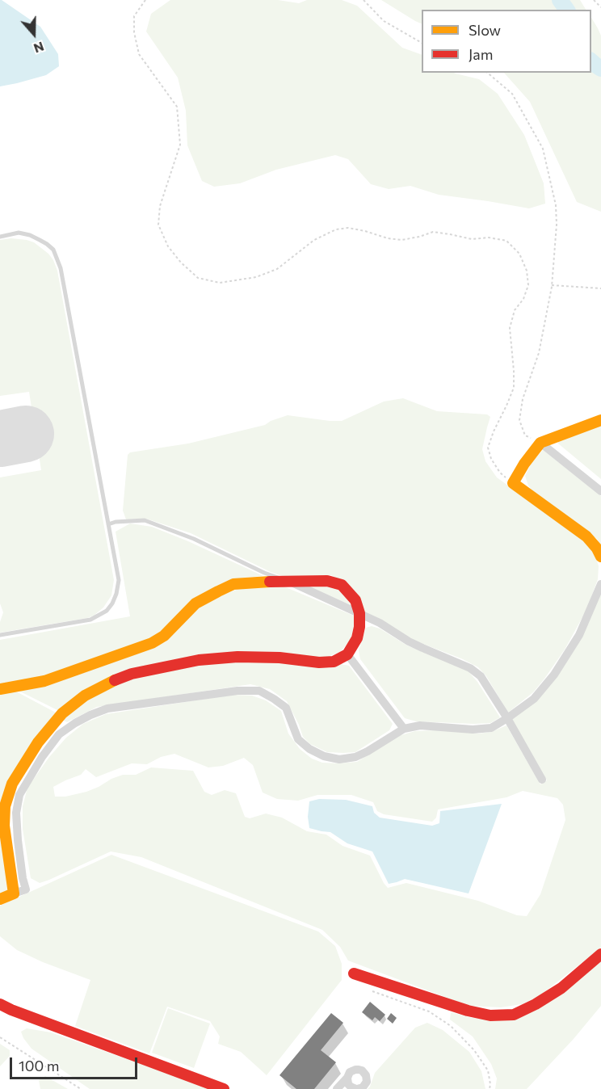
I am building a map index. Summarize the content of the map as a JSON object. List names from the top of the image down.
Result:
{
  "legend": ["Slow", "Jam"],
  "scale_bar": "100 m",
  "north": "bottom"
}
